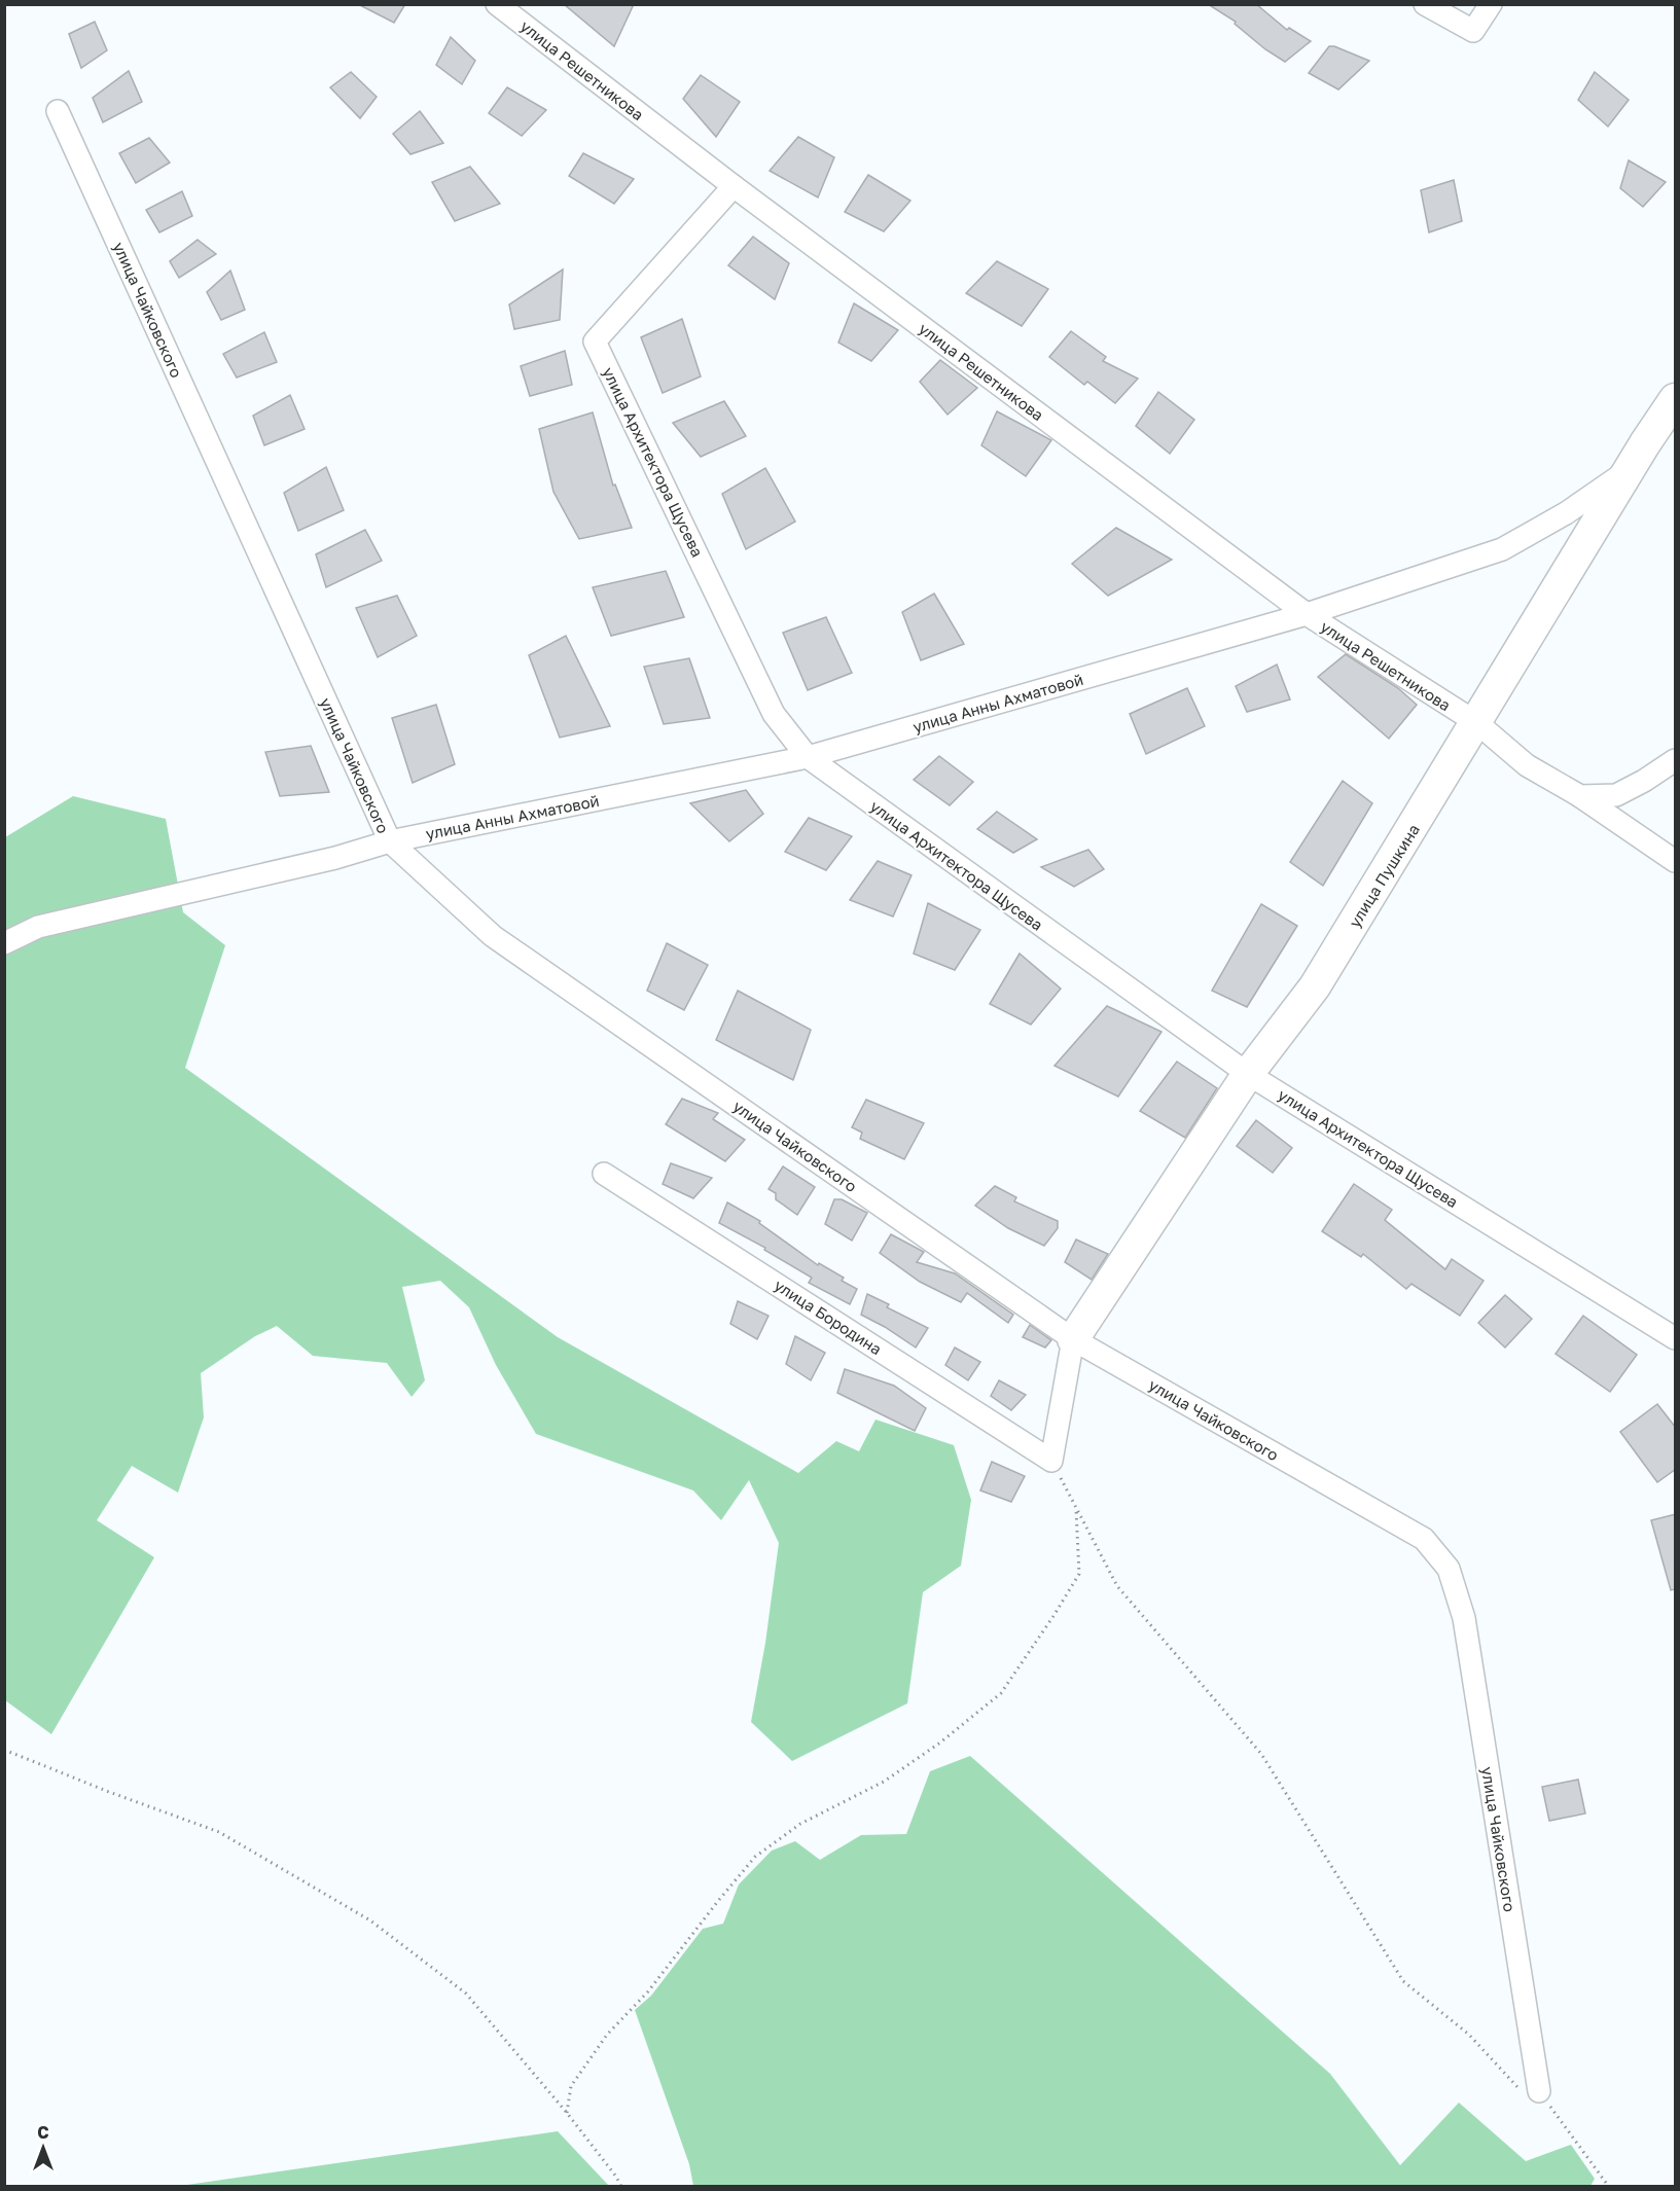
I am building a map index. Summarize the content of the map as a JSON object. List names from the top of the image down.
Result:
{
  "streets": {
    "street": [
      "улица Решетникова",
      "улица Чайковского",
      "улица Архитектора Щусева",
      "улица Анны Ахматовой",
      "улица Пушкина",
      "улица Бородина"
    ]
  },
  "crossings": [
    ["улица Решетникова", "улица Архитектора Щусева"],
    ["улица Решетникова", "улица Анны Ахматовой"],
    ["улица Решетникова", "улица Пушкина"],
    ["улица Чайковского", "улица Анны Ахматовой"],
    ["улица Чайковского", "улица Пушкина"],
    ["улица Архитектора Щусева", "улица Анны Ахматовой"],
    ["улица Архитектора Щусева", "улица Пушкина"],
    ["улица Анны Ахматовой", "улица Пушкина"]
  ],
  "north": "top"
}
